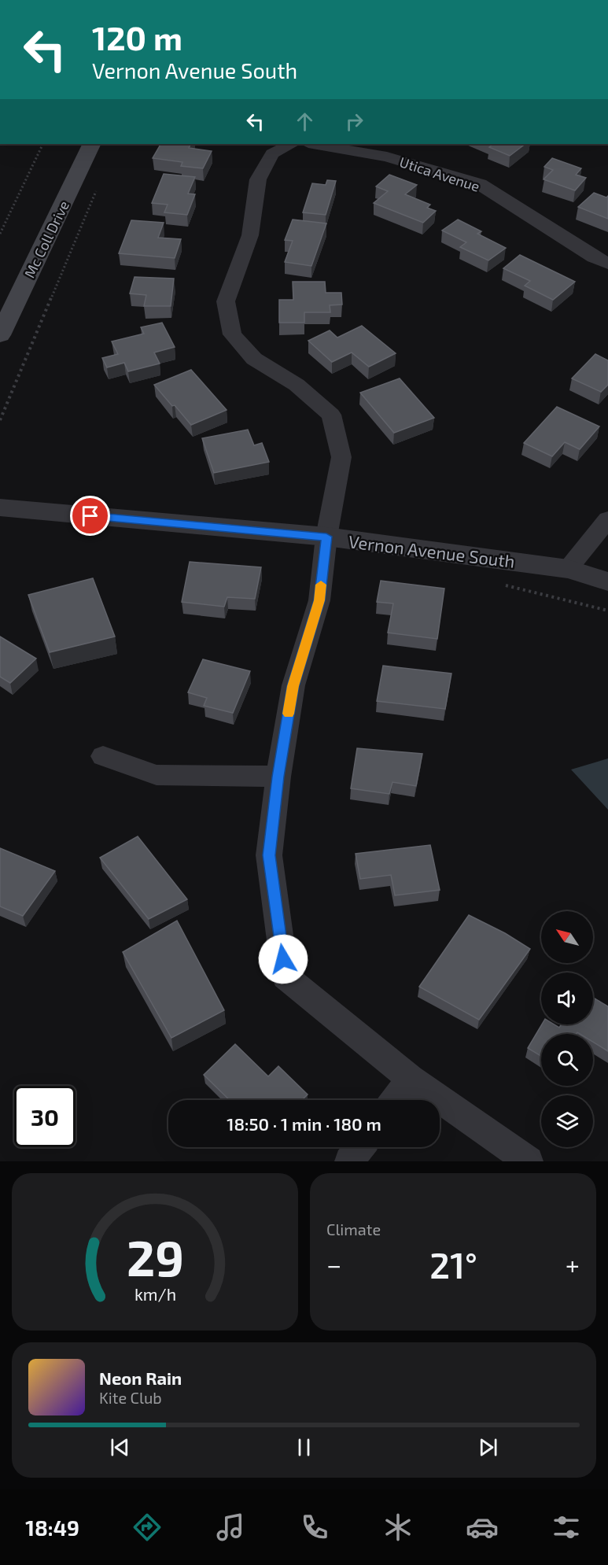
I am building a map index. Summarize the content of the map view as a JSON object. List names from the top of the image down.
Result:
{
  "streets": {
    "main road": ["Mc Coll Drive"],
    "street": ["Utica Avenue", "Vernon Avenue South"]
  },
  "north": "top left",
  "page": {
    "turn": ["120 m", "Vernon Avenue South"],
    "limit": "30",
    "trip": "18:50 · 1 min · 180 m",
    "tile": "Climate",
    "heat": ["−", "21°", "+"],
    "song": ["Neon Rain", "Kite Club"],
    "tabs": "18:49",
    "gauge": ["29", "km/h"]
  }
}
